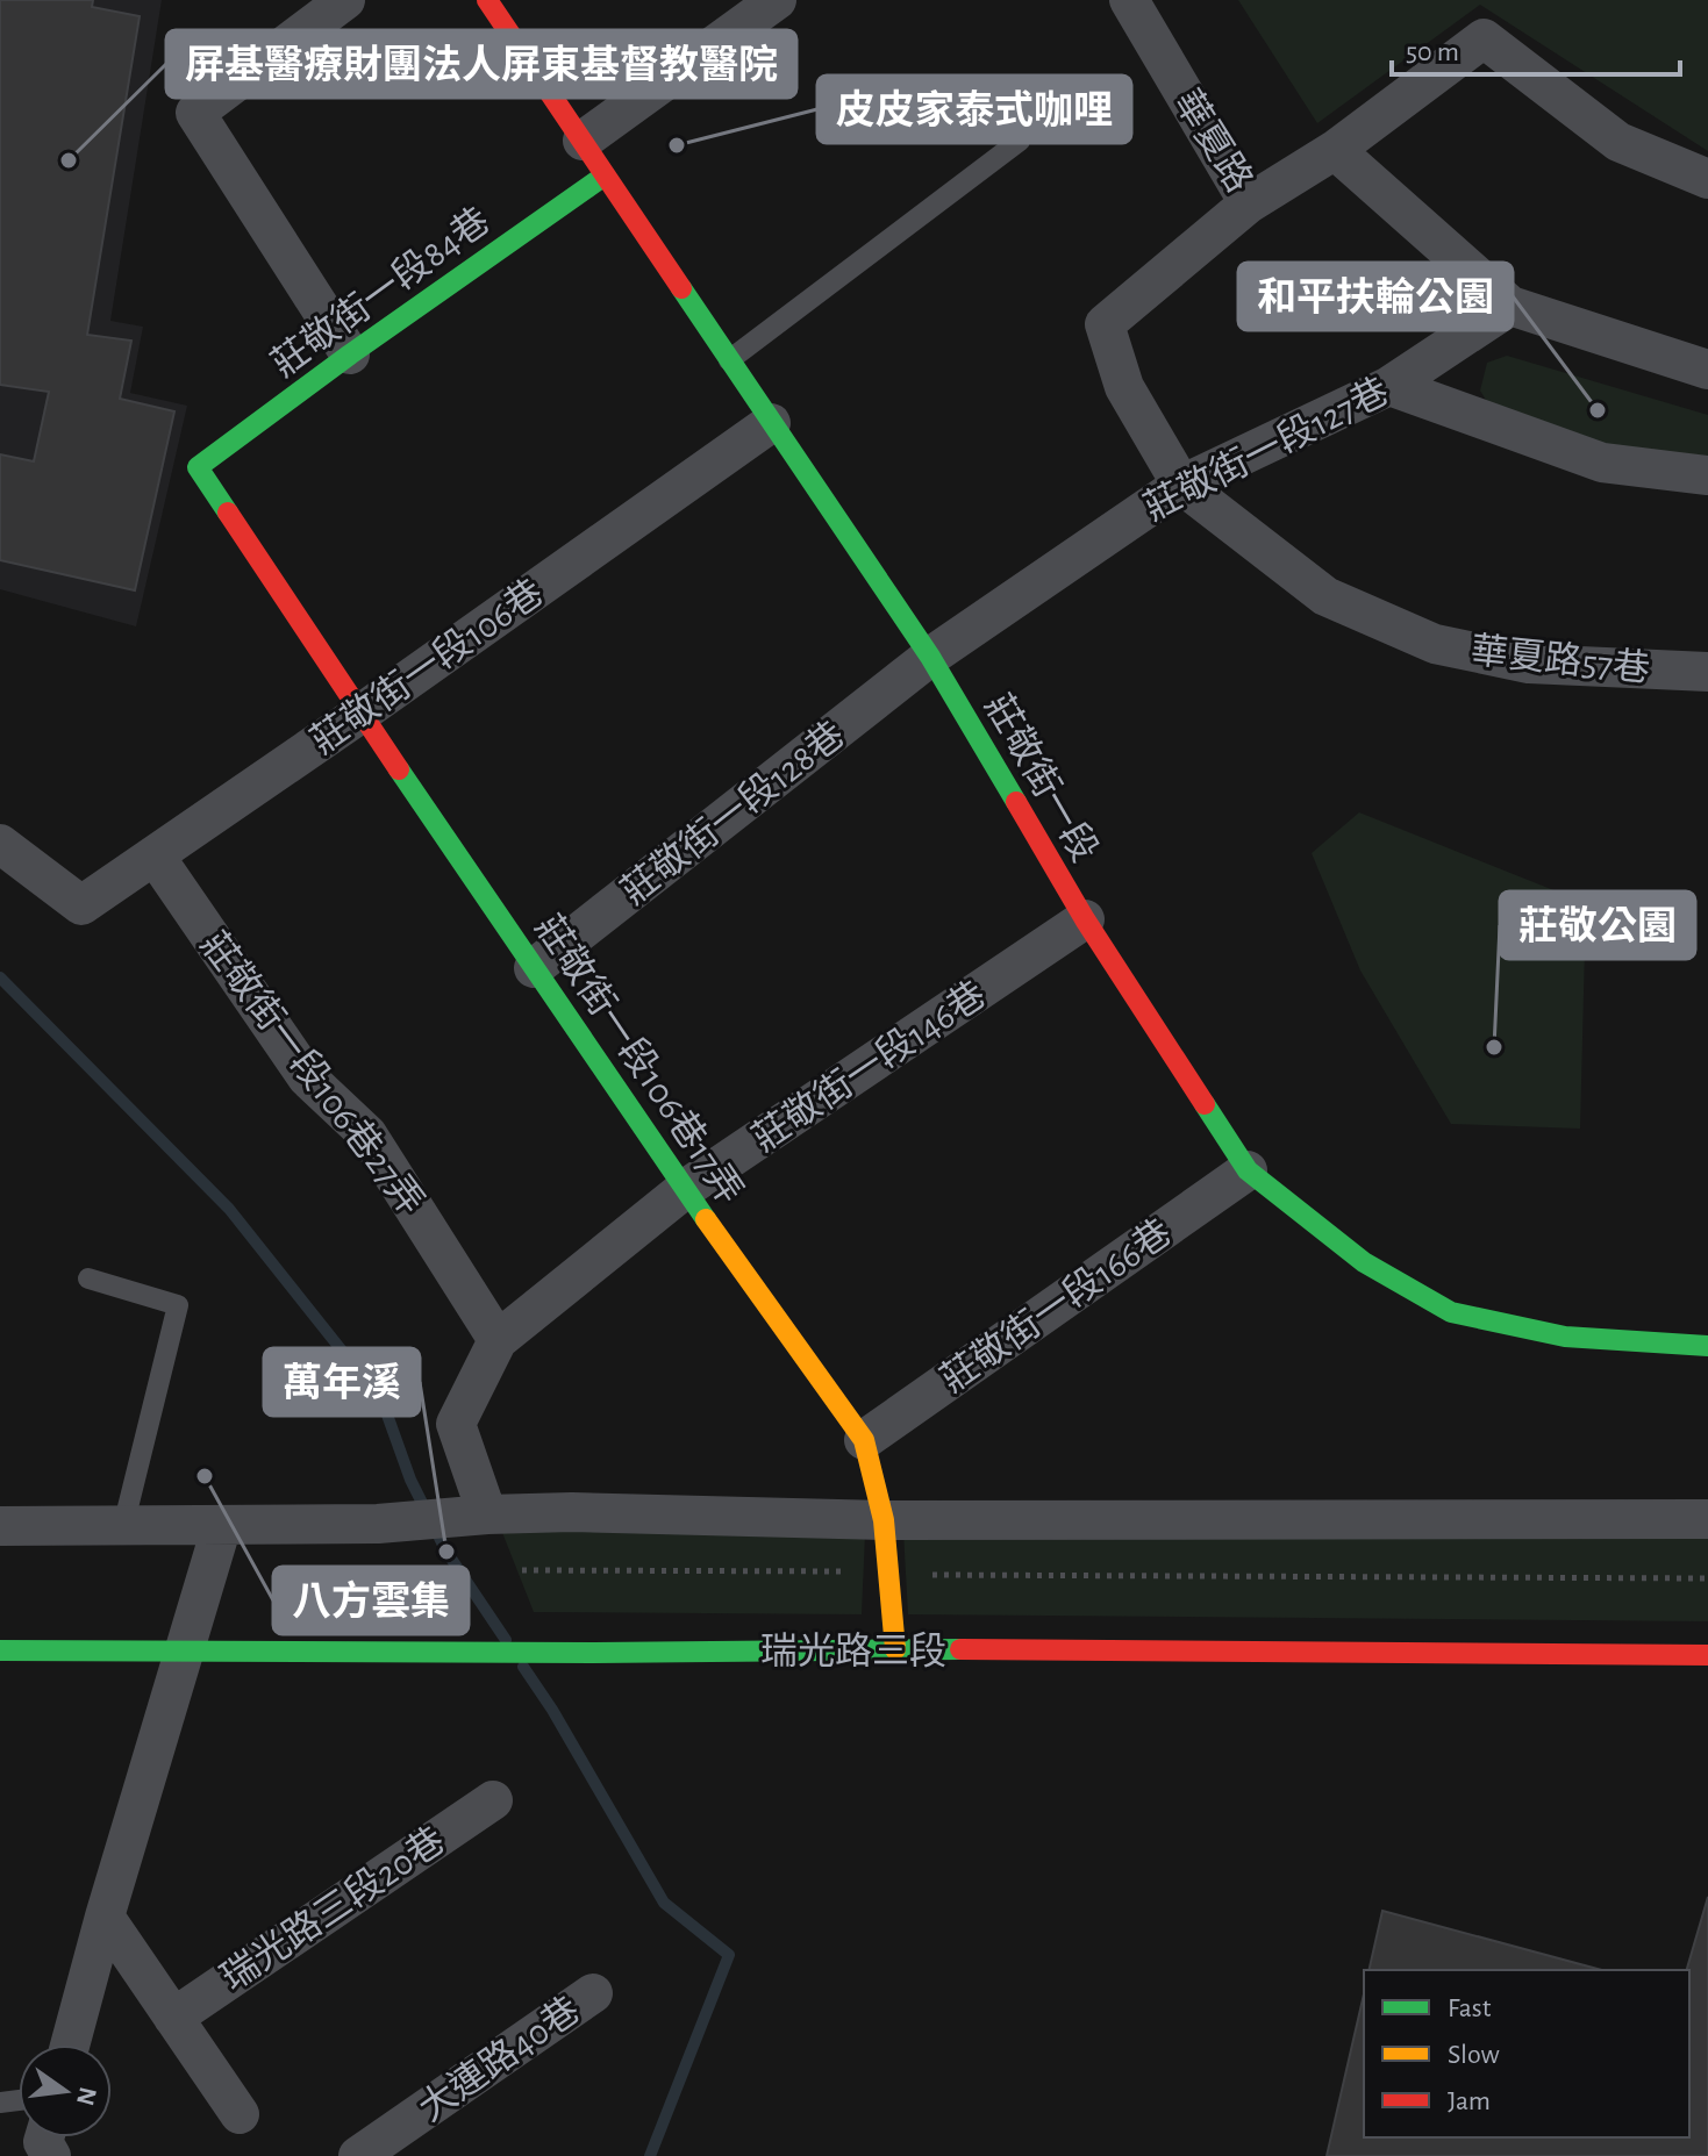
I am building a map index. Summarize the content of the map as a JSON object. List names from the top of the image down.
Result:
{
  "streets": {
    "street": [
      "華夏路",
      "莊敬街一段84巷",
      "莊敬街一段127巷",
      "華夏路57巷",
      "莊敬街一段106巷",
      "莊敬街一段",
      "莊敬街一段128巷",
      "莊敬街一段106巷17弄",
      "莊敬街一段146巷",
      "莊敬街一段106巷27弄",
      "莊敬街一段166巷",
      "瑞光路三段",
      "瑞光路三段20巷",
      "大連路40巷"
    ]
  },
  "crossings": [
    ["莊敬街一段84巷", "莊敬街一段"],
    ["莊敬街一段84巷", "莊敬街一段106巷17弄"],
    ["莊敬街一段127巷", "華夏路57巷"],
    ["莊敬街一段127巷", "莊敬街一段"],
    ["莊敬街一段127巷", "莊敬街一段128巷"],
    ["莊敬街一段106巷", "莊敬街一段"],
    ["莊敬街一段106巷", "莊敬街一段106巷17弄"],
    ["莊敬街一段106巷", "莊敬街一段106巷27弄"],
    ["莊敬街一段", "莊敬街一段128巷"],
    ["莊敬街一段", "莊敬街一段146巷"],
    ["莊敬街一段", "莊敬街一段166巷"],
    ["莊敬街一段128巷", "莊敬街一段106巷17弄"],
    ["莊敬街一段106巷17弄", "莊敬街一段146巷"],
    ["莊敬街一段106巷17弄", "莊敬街一段166巷"],
    ["莊敬街一段146巷", "莊敬街一段106巷27弄"]
  ],
  "places": [
    "皮皮家泰式咖哩",
    "屏基醫療財團法人屏東基督教醫院",
    "和平扶輪公園",
    "莊敬公園",
    "八方雲集",
    "萬年溪"
  ],
  "legend": ["Fast", "Slow", "Jam"],
  "scale_bar": "50 m",
  "north": "right"
}
